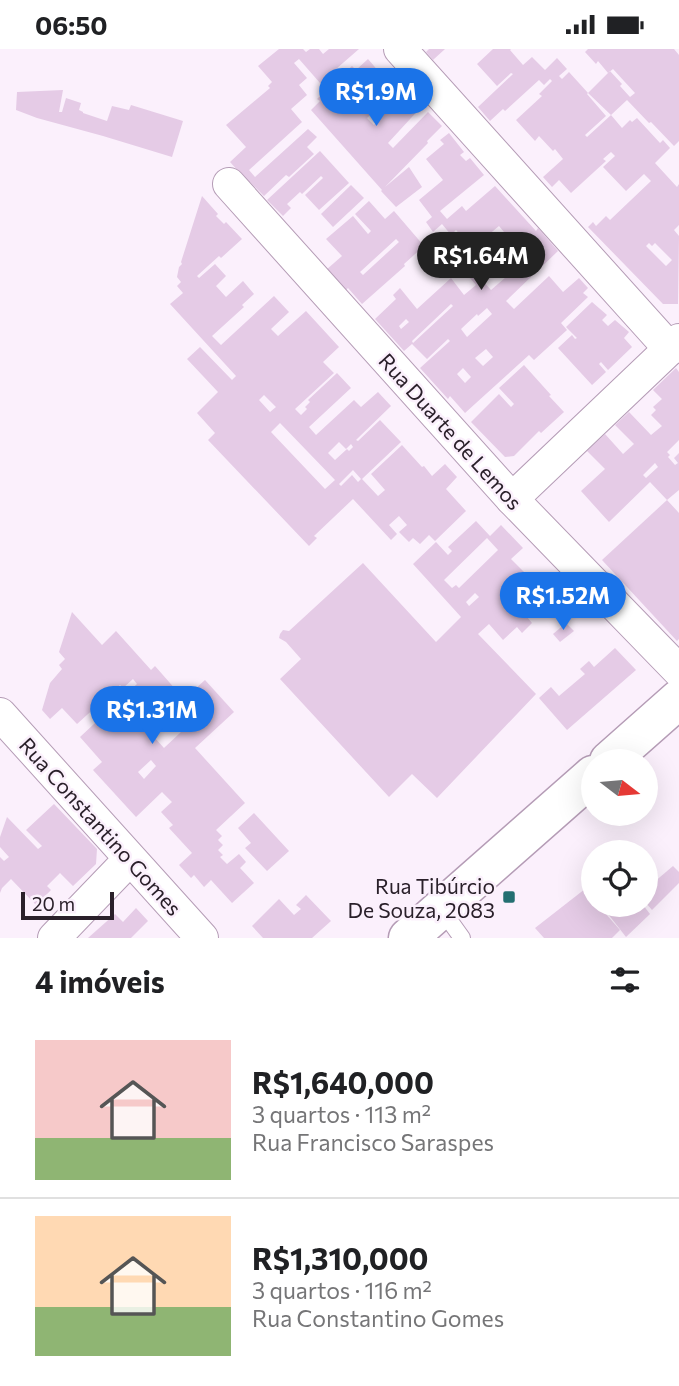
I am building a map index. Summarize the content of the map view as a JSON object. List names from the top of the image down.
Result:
{
  "streets": {
    "street": ["Rua Duarte de Lemos", "Rua Constantino Gomes"]
  },
  "places": {
    "transit": ["Rua Tibúrcio De Souza, 2083"]
  },
  "scale_bar": "20 m",
  "north": "right",
  "page": {
    "status": "06:50",
    "price": [
      "R$1.9M",
      "R$1.64M",
      "R$1.52M",
      "R$1.31M"
    ],
    "scale": "20 m",
    "heading": "4 imóveis",
    "list": [
      {
        "name": "R$1,640,000",
        "note": "3 quartos · 113 m² · Rua Francisco Saraspes"
      },
      {
        "name": "R$1,310,000",
        "note": "3 quartos · 116 m² · Rua Constantino Gomes"
      }
    ]
  }
}
